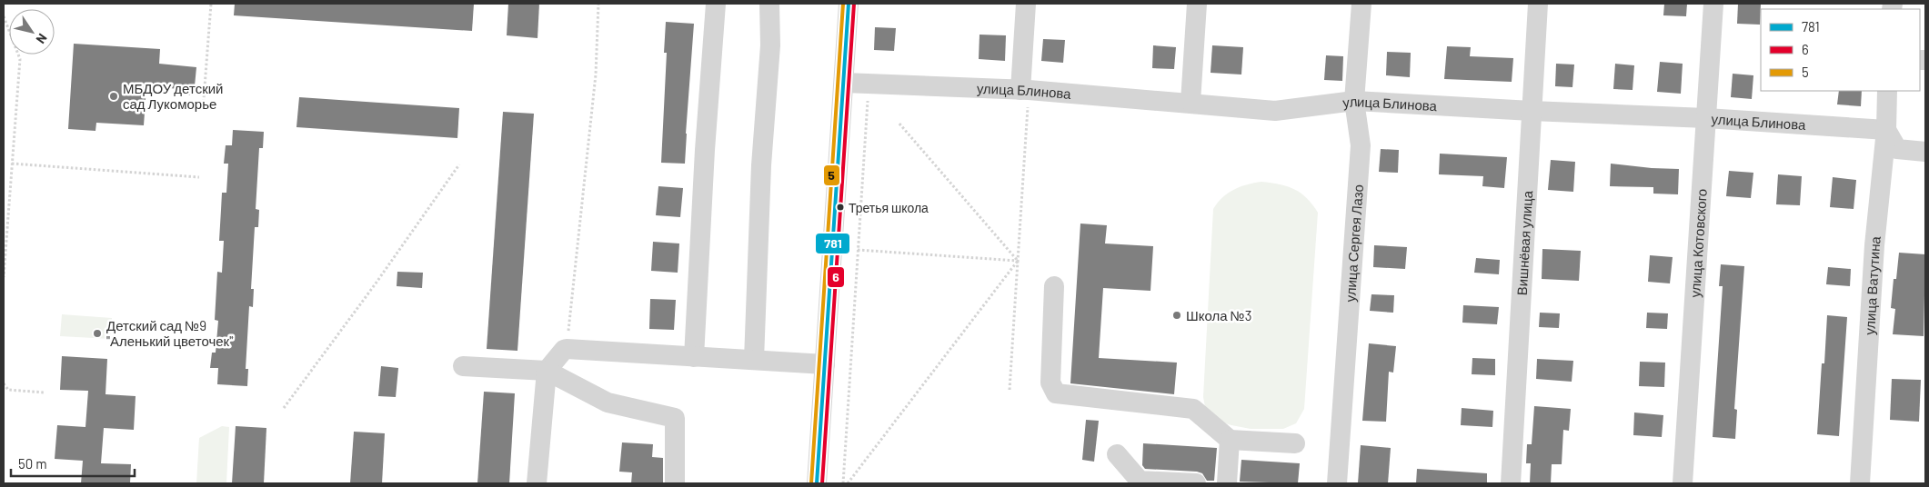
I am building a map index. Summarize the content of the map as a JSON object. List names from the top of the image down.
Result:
{
  "streets": {
    "street": [
      "улица Блинова",
      "улица Сергея Лазо",
      "Вишнёвая улица",
      "улица Котовского",
      "улица Ватутина"
    ]
  },
  "crossings": [
    ["улица Блинова", "улица Сергея Лазо"],
    ["улица Блинова", "Вишнёвая улица"],
    ["улица Блинова", "улица Котовского"],
    ["улица Блинова", "улица Ватутина"]
  ],
  "places": [
    "МБДОУ детский сад Лукоморье",
    "Третья школа",
    "Школа №3",
    "Детский сад №9 \"Аленький цветочек\""
  ],
  "lines": ["transit line 781", "transit line 6", "transit line 5"],
  "legend": ["781", "6", "5"],
  "scale_bar": "50 m",
  "north": "bottom right"
}
